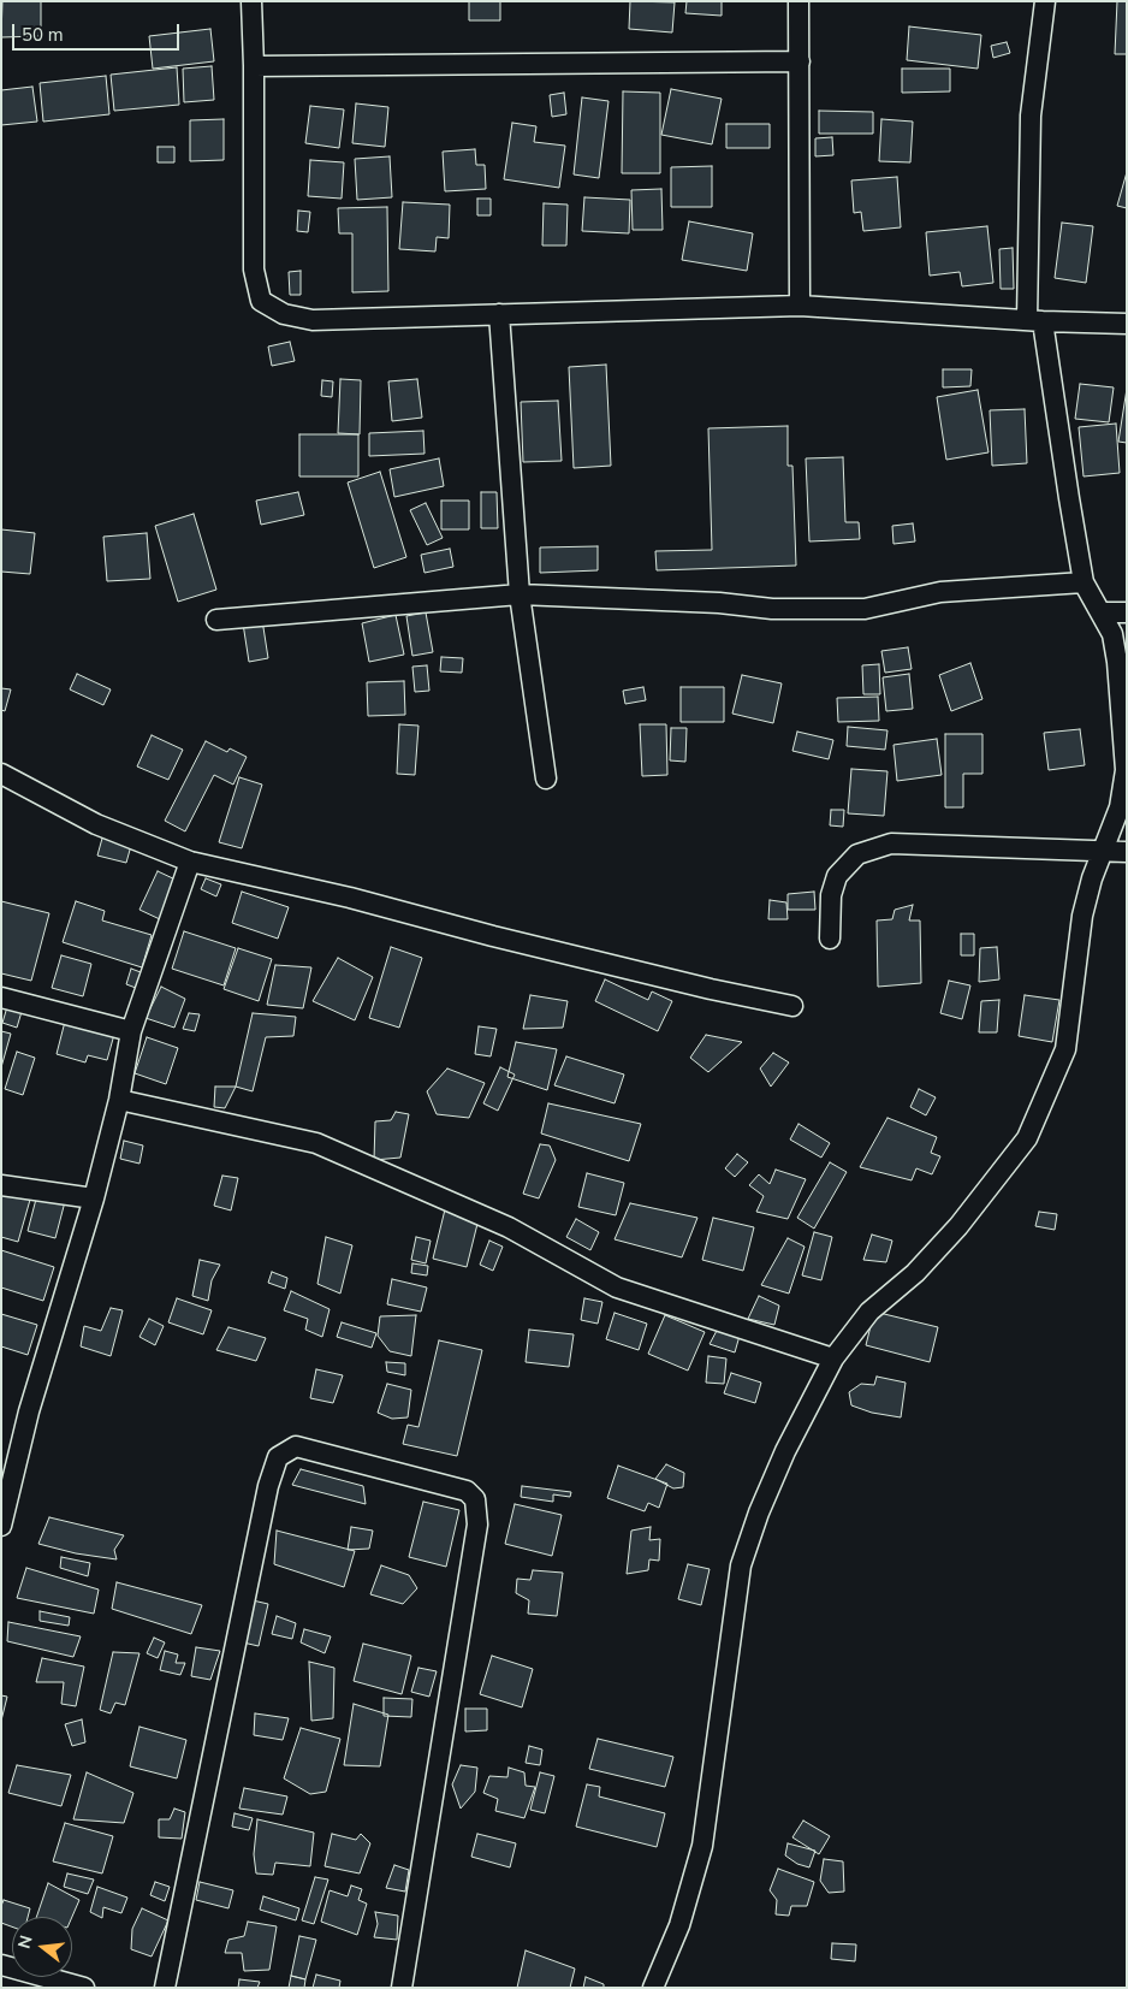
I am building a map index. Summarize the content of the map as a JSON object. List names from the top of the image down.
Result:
{
  "scale_bar": "50 m",
  "north": "left"
}
